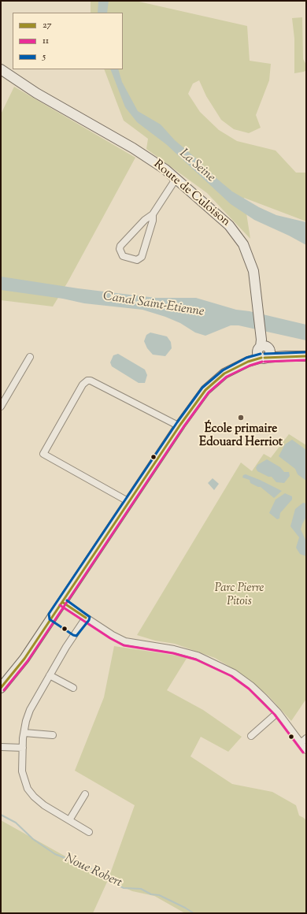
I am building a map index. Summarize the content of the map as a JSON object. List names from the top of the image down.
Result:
{
  "streets": {
    "street": ["Route de Culoison"]
  },
  "water": ["La Seine", "Canal Saint-Etienne", "Noue Robert"],
  "parks": ["Parc Pierre Pitois"],
  "places": ["École primaire Edouard Herriot"],
  "lines": ["transit line 5", "transit line 27", "transit line 11"],
  "legend": ["27", "11", "5"]
}
